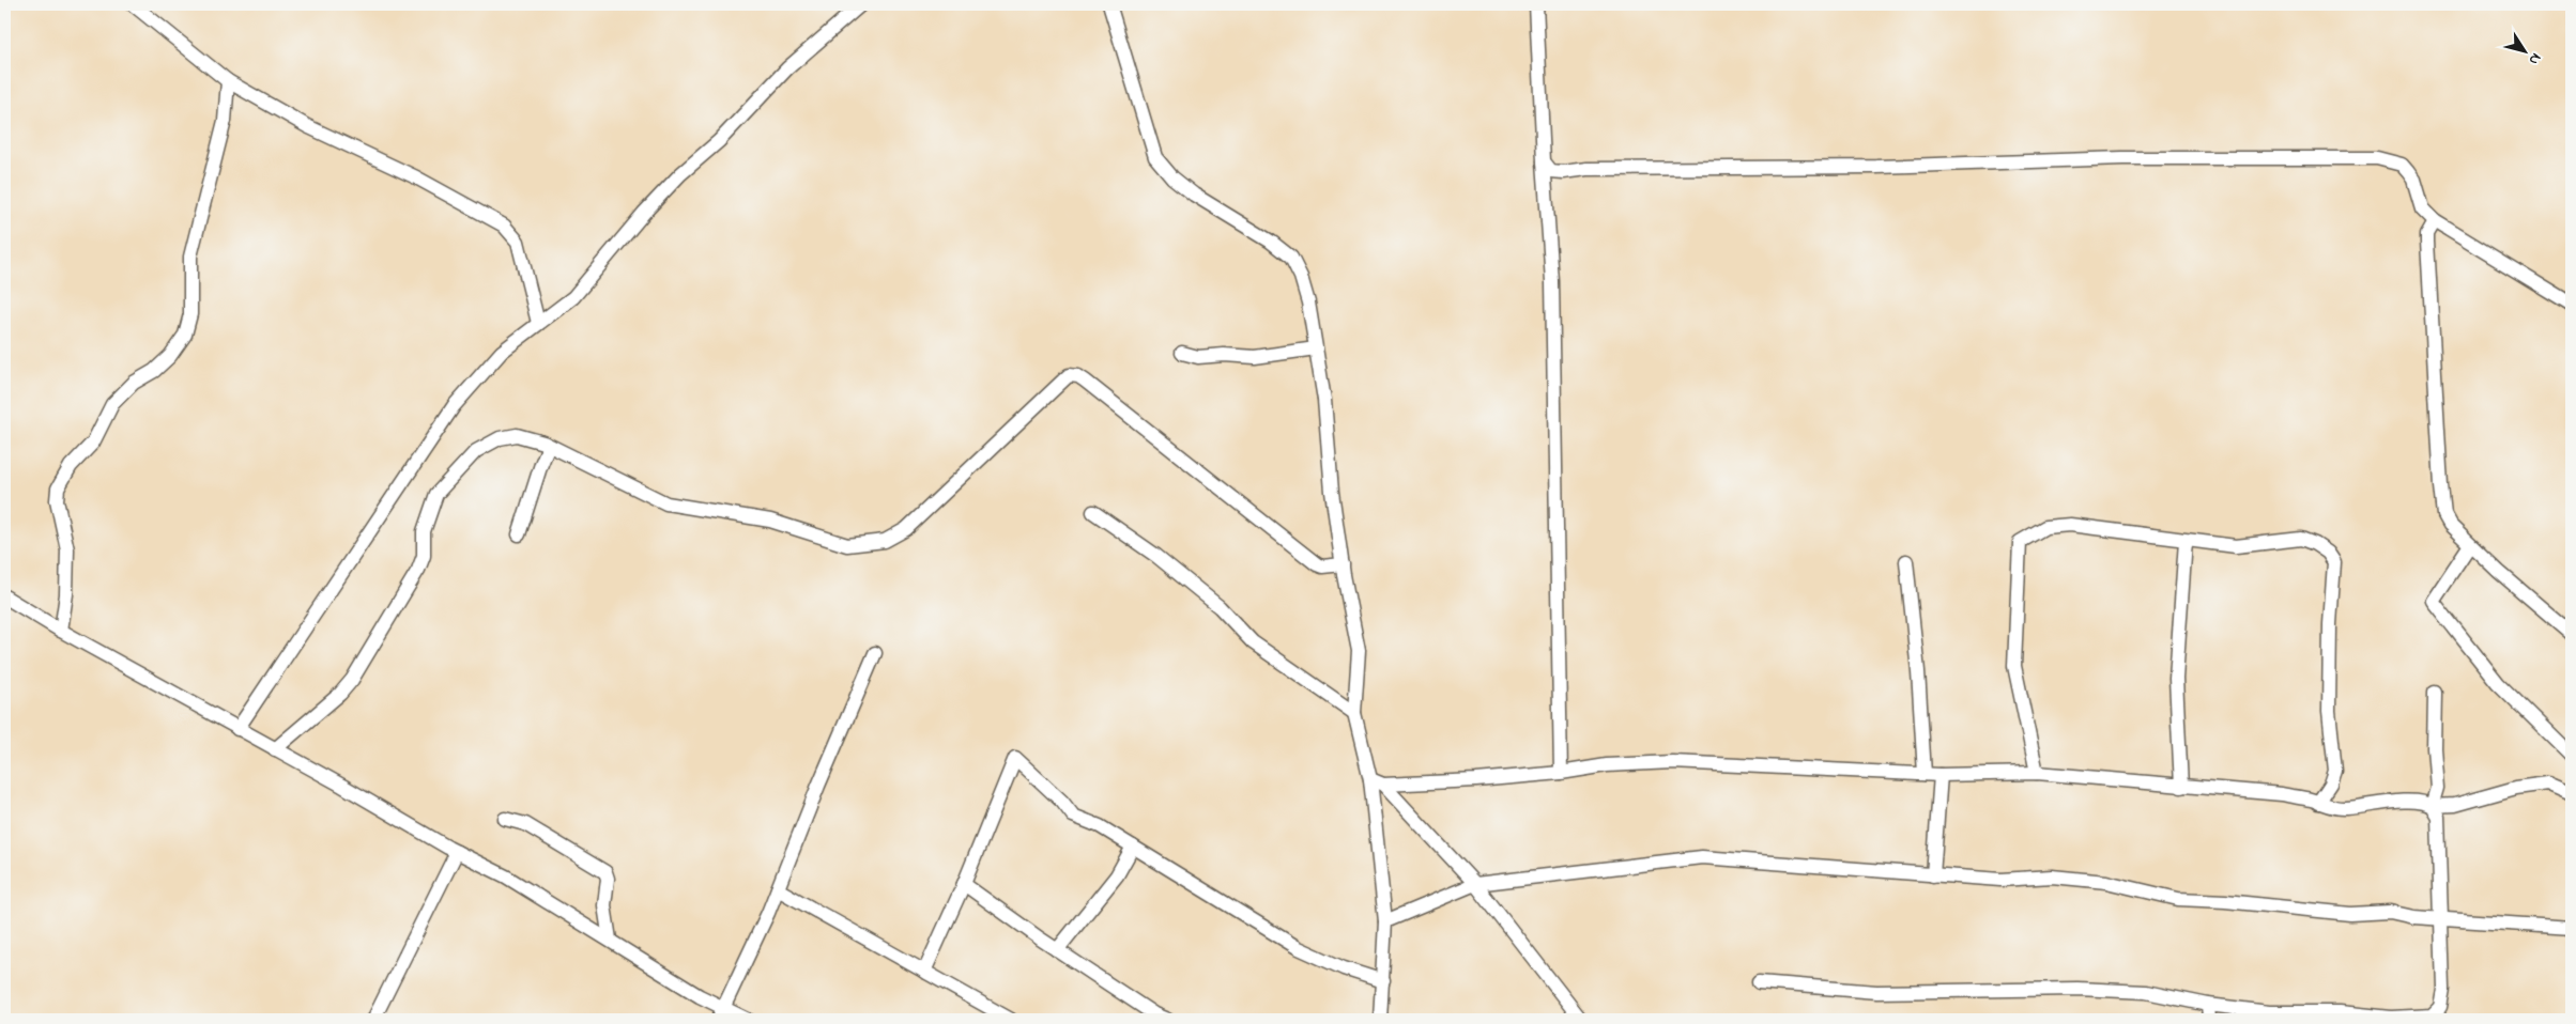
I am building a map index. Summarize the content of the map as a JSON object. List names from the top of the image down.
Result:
{
  "north": "bottom right"
}
